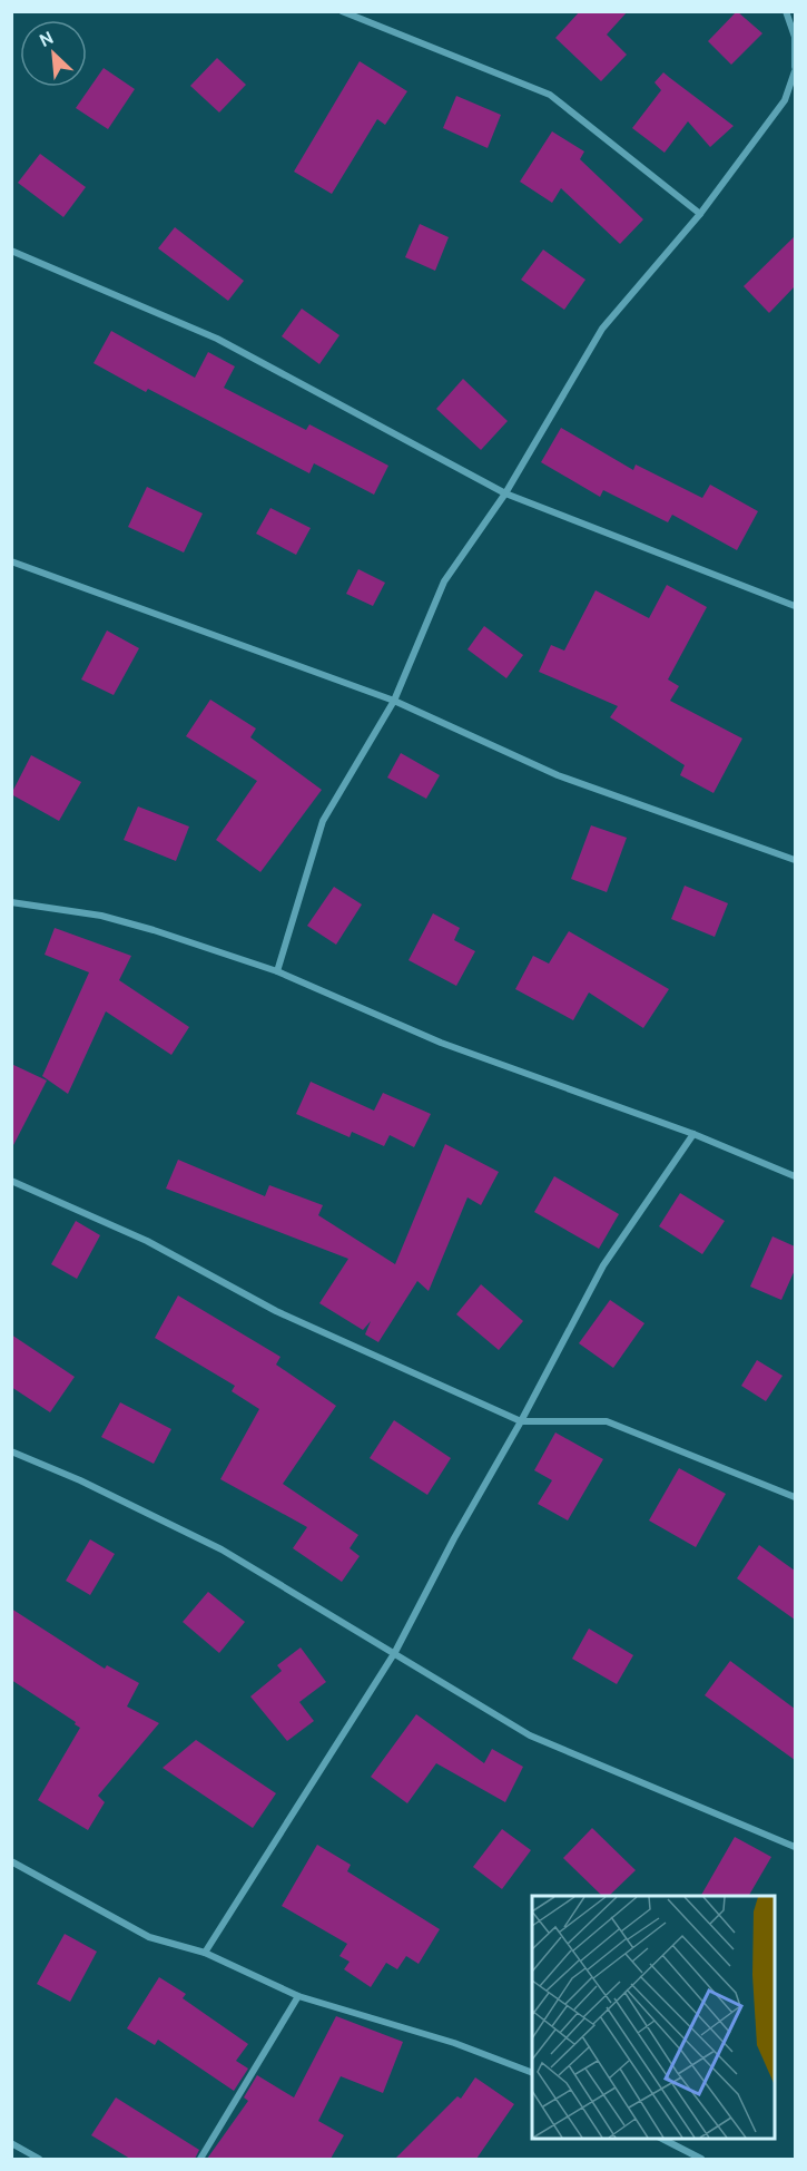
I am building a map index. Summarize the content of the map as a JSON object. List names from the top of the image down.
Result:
{
  "north": "top left"
}
